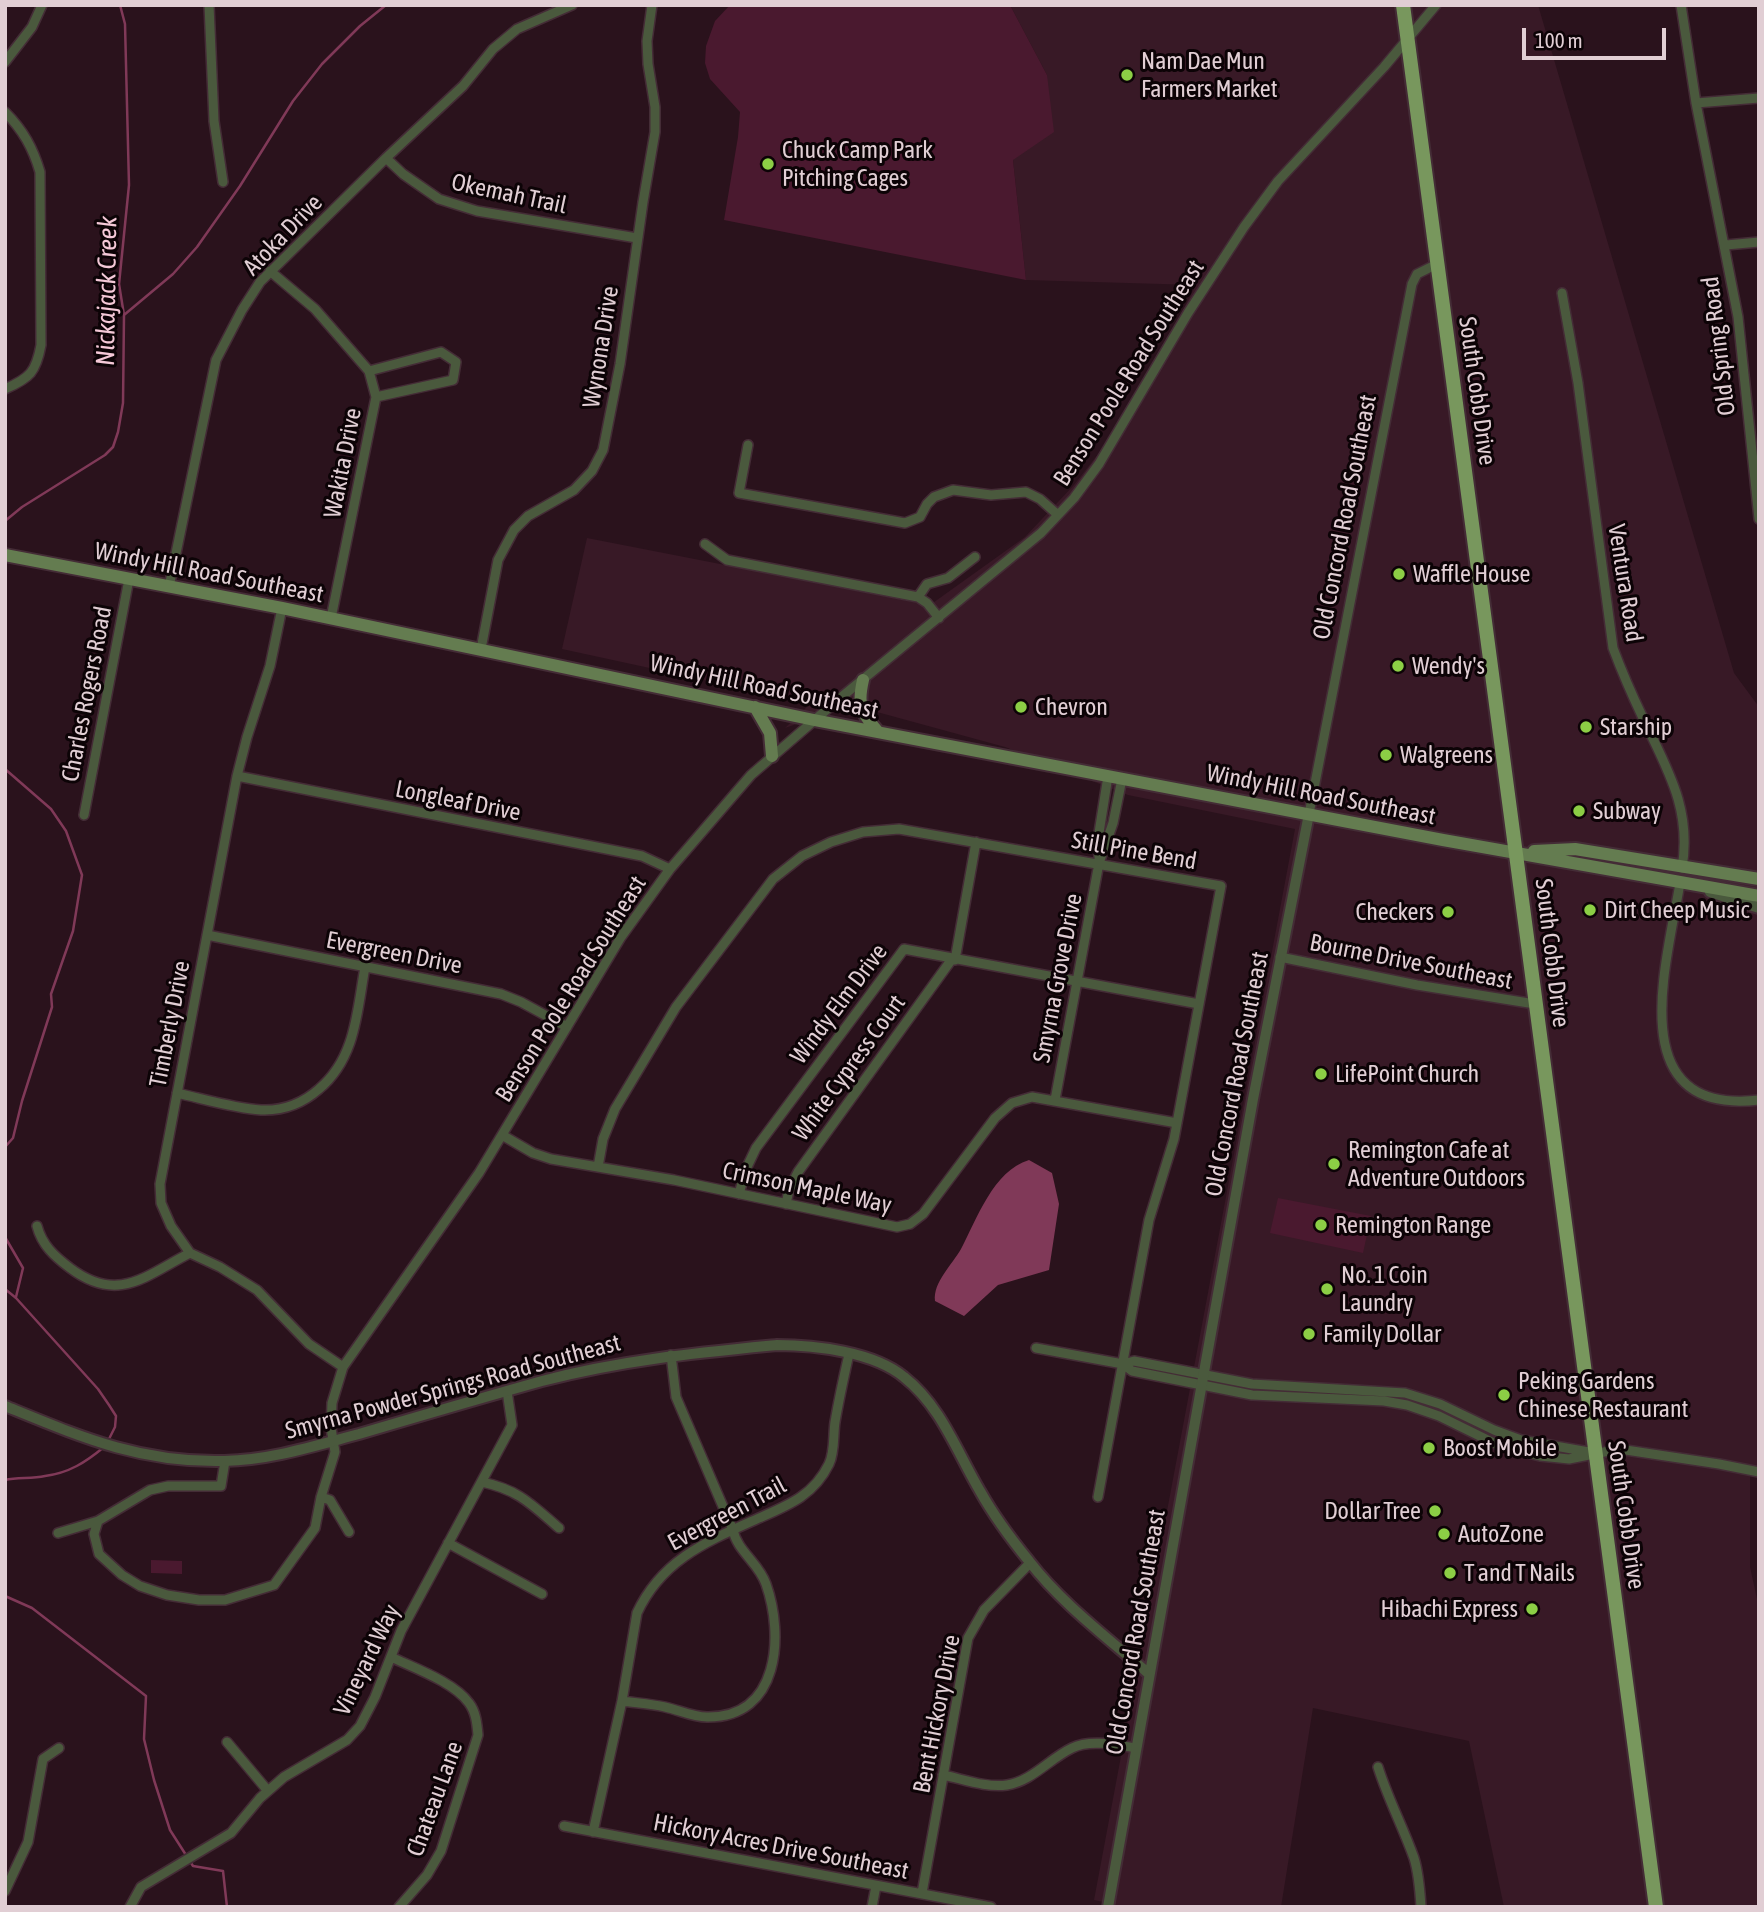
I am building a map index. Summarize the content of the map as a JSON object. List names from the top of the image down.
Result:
{
  "streets": {
    "main road": ["South Cobb Drive", "Windy Hill Road Southeast"],
    "street": [
      "Okemah Trail",
      "Atoka Drive",
      "Old Spring Road",
      "Wynona Drive",
      "Benson Poole Road Southeast",
      "Wakita Drive",
      "Old Concord Road Southeast",
      "Ventura Road",
      "Charles Rogers Road",
      "Longleaf Drive",
      "Still Pine Bend",
      "Evergreen Drive",
      "Bourne Drive Southeast",
      "Smyrna Grove Drive",
      "Windy Elm Drive",
      "Timberly Drive",
      "White Cypress Court",
      "Crimson Maple Way",
      "Smyrna Powder Springs Road Southeast",
      "Evergreen Trail",
      "Vineyard Way",
      "Bent Hickory Drive",
      "Chateau Lane",
      "Hickory Acres Drive Southeast"
    ]
  },
  "crossings": [
    ["Okemah Trail", "Atoka Drive"],
    ["Okemah Trail", "Wynona Drive"],
    ["Atoka Drive", "Wakita Drive"],
    ["Atoka Drive", "Windy Hill Road Southeast"],
    ["Wynona Drive", "Windy Hill Road Southeast"],
    ["Benson Poole Road Southeast", "South Cobb Drive"],
    ["Benson Poole Road Southeast", "Windy Hill Road Southeast"],
    ["Benson Poole Road Southeast", "Longleaf Drive"],
    ["Benson Poole Road Southeast", "Evergreen Drive"],
    ["Benson Poole Road Southeast", "Crimson Maple Way"],
    ["Benson Poole Road Southeast", "Smyrna Powder Springs Road Southeast"],
    ["South Cobb Drive", "Old Concord Road Southeast"],
    ["South Cobb Drive", "Windy Hill Road Southeast"],
    ["South Cobb Drive", "Bourne Drive Southeast"],
    ["Wakita Drive", "Windy Hill Road Southeast"],
    ["Old Concord Road Southeast", "Windy Hill Road Southeast"],
    ["Old Concord Road Southeast", "Bourne Drive Southeast"],
    ["Old Concord Road Southeast", "Smyrna Powder Springs Road Southeast"],
    ["Windy Hill Road Southeast", "Ventura Road"],
    ["Windy Hill Road Southeast", "Charles Rogers Road"],
    ["Windy Hill Road Southeast", "Smyrna Grove Drive"],
    ["Windy Hill Road Southeast", "Timberly Drive"],
    ["Longleaf Drive", "Timberly Drive"],
    ["Still Pine Bend", "Smyrna Grove Drive"],
    ["Still Pine Bend", "Windy Elm Drive"],
    ["Still Pine Bend", "Crimson Maple Way"],
    ["Evergreen Drive", "Timberly Drive"],
    ["Smyrna Grove Drive", "Windy Elm Drive"],
    ["Smyrna Grove Drive", "Crimson Maple Way"],
    ["Windy Elm Drive", "White Cypress Court"],
    ["Windy Elm Drive", "Crimson Maple Way"],
    ["White Cypress Court", "Crimson Maple Way"],
    ["Smyrna Powder Springs Road Southeast", "Evergreen Trail"],
    ["Smyrna Powder Springs Road Southeast", "Vineyard Way"],
    ["Smyrna Powder Springs Road Southeast", "Bent Hickory Drive"],
    ["Evergreen Trail", "Hickory Acres Drive Southeast"],
    ["Vineyard Way", "Chateau Lane"],
    ["Bent Hickory Drive", "Hickory Acres Drive Southeast"]
  ],
  "water": ["Nickajack Creek"],
  "places": [
    "Nam Dae Mun Farmers Market",
    "Chuck Camp Park Pitching Cages",
    "Waffle House",
    "Wendy's",
    "Chevron",
    "Starship",
    "Walgreens",
    "Subway",
    "Dirt Cheep Music",
    "Checkers",
    "LifePoint Church",
    "Remington Cafe at Adventure Outdoors",
    "Remington Range",
    "No. 1 Coin Laundry",
    "Family Dollar",
    "Peking Gardens Chinese Restaurant",
    "Boost Mobile",
    "Dollar Tree",
    "AutoZone",
    "T and T Nails",
    "Hibachi Express"
  ],
  "scale_bar": "100 m"
}
